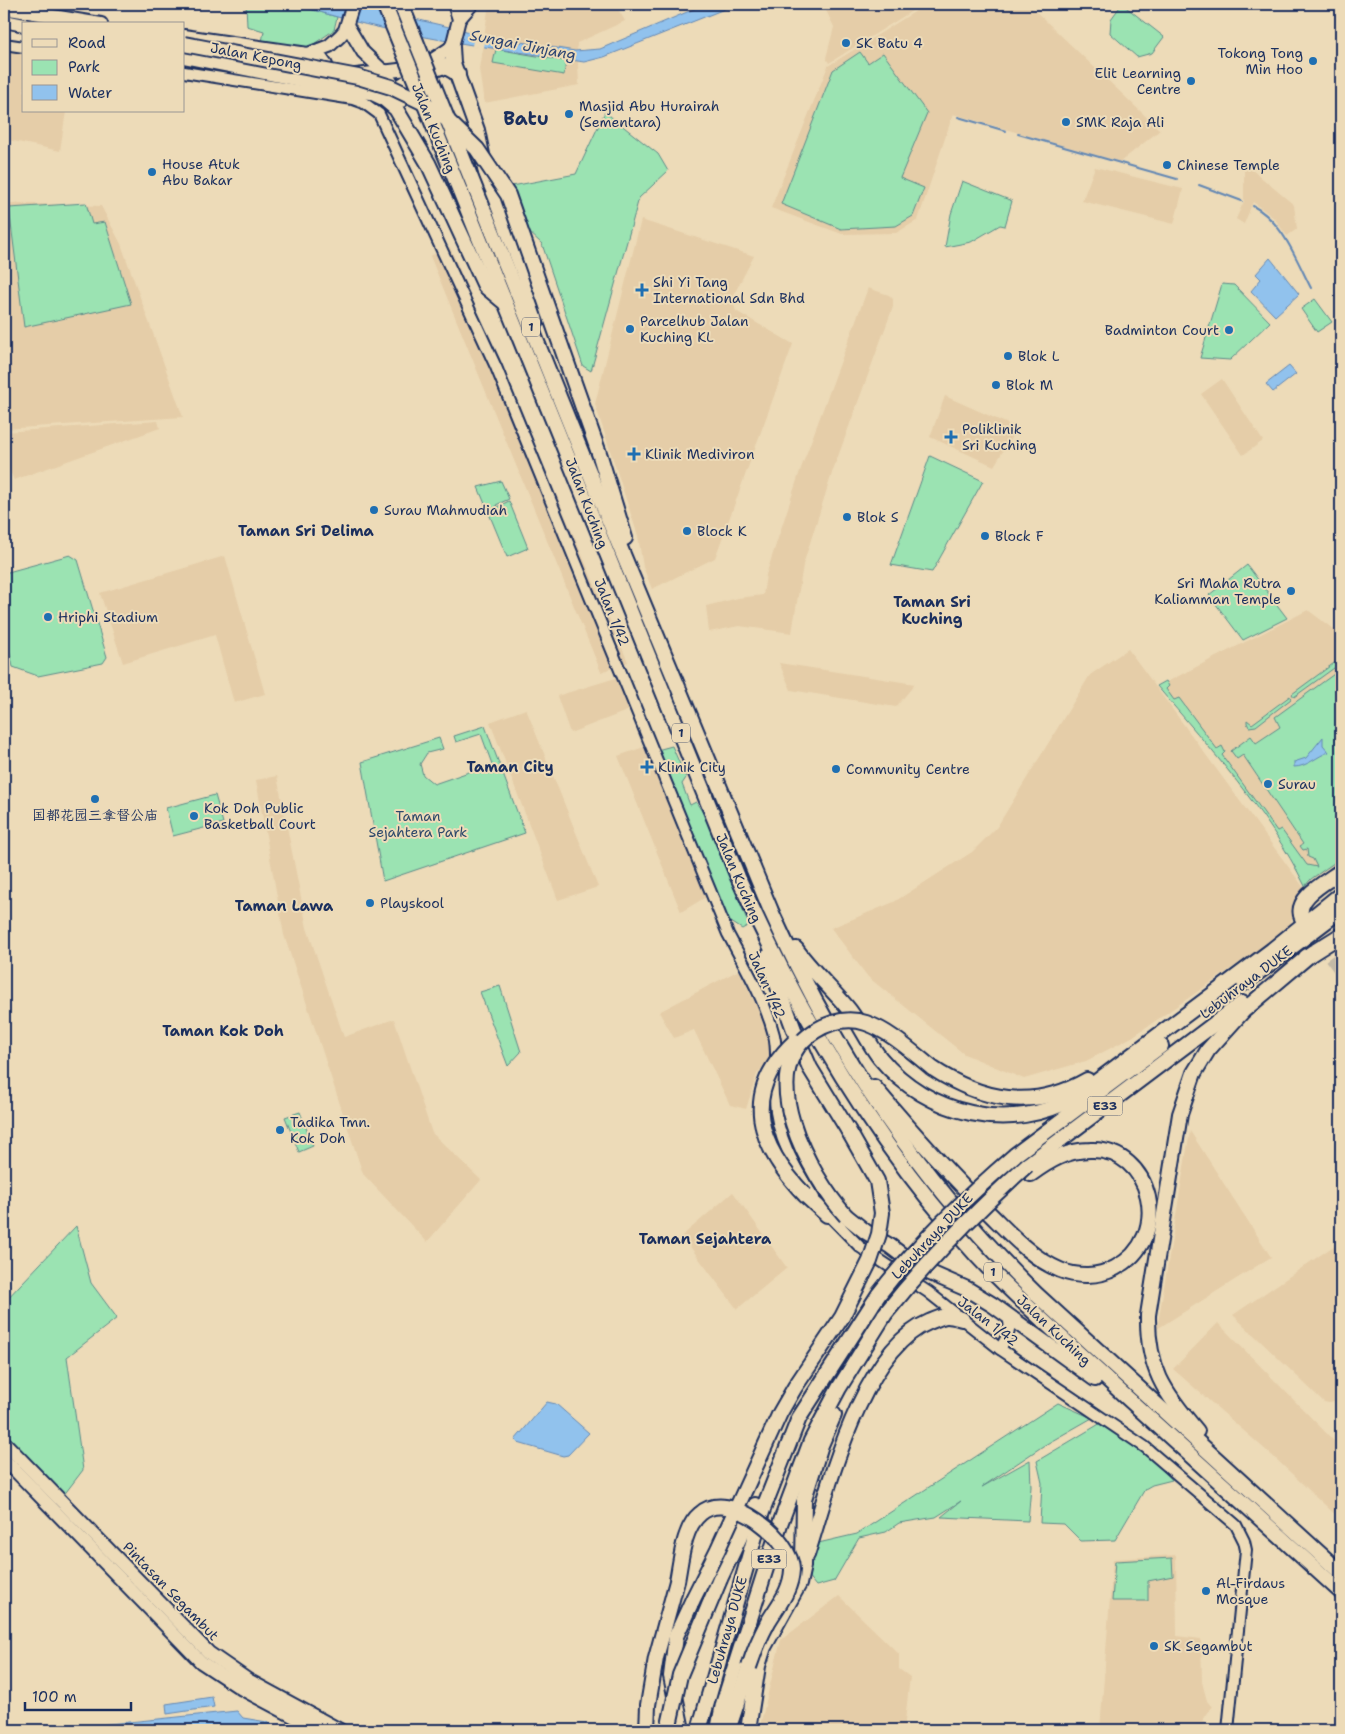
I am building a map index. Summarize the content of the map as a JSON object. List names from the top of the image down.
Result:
{
  "streets": {
    "highway": [
      "Jalan Kuching",
      "1",
      "Lebuhraya DUKE",
      "E33"
    ],
    "main road": ["Jalan Kepong", "Pintasan Segambut"],
    "street": ["Jalan 1/42"]
  },
  "crossings": [
    ["Lebuhraya DUKE", "E33"]
  ],
  "districts": [
    "Batu",
    "Taman Sri Delima",
    "Taman Sri Kuching",
    "Taman City",
    "Taman Lawa",
    "Taman Kok Doh",
    "Taman Sejahtera"
  ],
  "water": ["Sungai Jinjang"],
  "parks": ["Taman Sejahtera Park"],
  "places": {
    "other": [
      "SK Batu 4",
      "Tokong Tong Min Hoo",
      "Elit Learning Centre",
      "Masjid Abu Hurairah (Sementara)",
      "SMK Raja Ali",
      "Chinese Temple",
      "House Atuk Abu Bakar",
      "Parcelhub Jalan Kuching KL",
      "Badminton Court",
      "Blok L",
      "Blok M",
      "Surau Mahmudiah",
      "Blok S",
      "Block K",
      "Block F",
      "Sri Maha Rutra Kaliamman Temple",
      "Hriphi Stadium",
      "Community Centre",
      "Surau",
      "国都花园三拿督公庙",
      "Kok Doh Public Basketball Court",
      "Playskool",
      "Tadika Tmn. Kok Doh",
      "Al-Firdaus Mosque",
      "SK Segambut"
    ],
    "health": [
      "Shi Yi Tang International Sdn Bhd",
      "Poliklinik Sri Kuching",
      "Klinik Mediviron",
      "Klinik City"
    ]
  },
  "legend": ["Road", "Park", "Water"],
  "scale_bar": "100 m"
}
